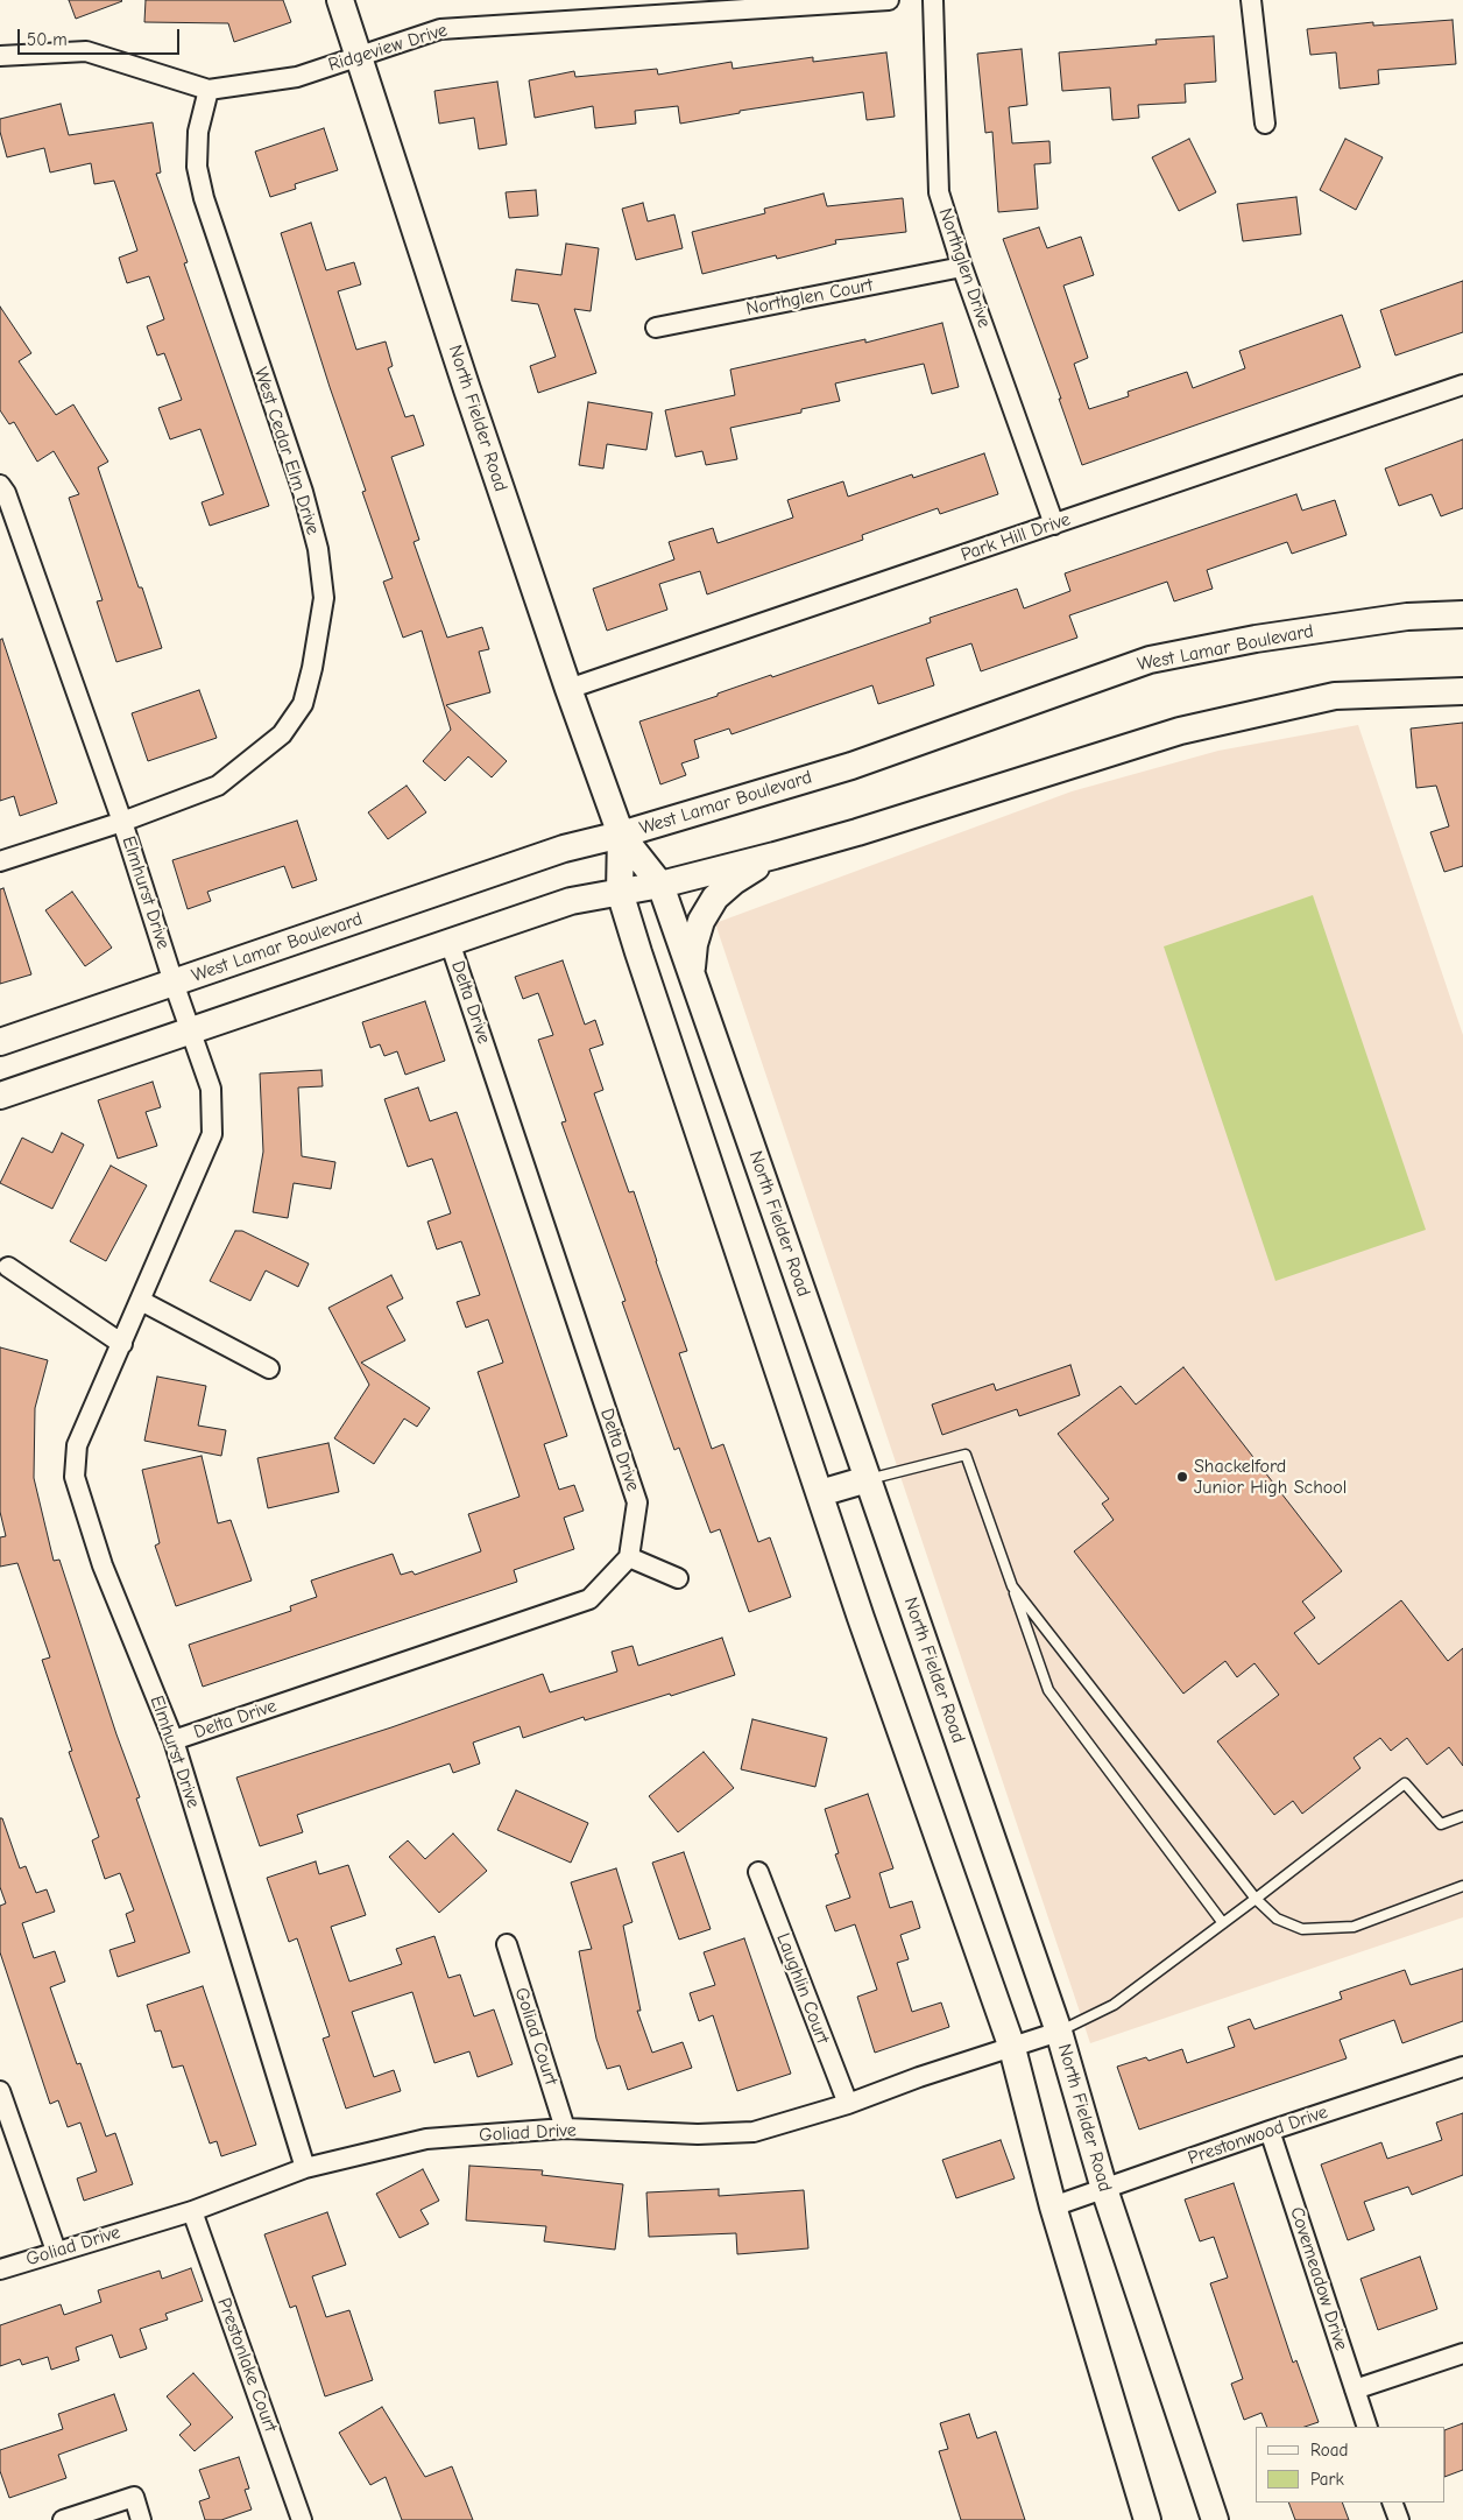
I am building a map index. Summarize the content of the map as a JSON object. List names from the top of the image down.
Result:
{
  "streets": {
    "main road": ["North Fielder Road", "West Lamar Boulevard"],
    "street": [
      "Ridgeview Drive",
      "Northglen Drive",
      "Northglen Court",
      "West Cedar Elm Drive",
      "Park Hill Drive",
      "Elmhurst Drive",
      "Delta Drive",
      "Laughlin Court",
      "Goliad Court",
      "Goliad Drive",
      "Prestonwood Drive",
      "Covemeadow Drive",
      "Prestonlake Court"
    ]
  },
  "crossings": [
    ["Ridgeview Drive", "North Fielder Road"],
    ["Ridgeview Drive", "West Cedar Elm Drive"],
    ["Northglen Drive", "Northglen Court"],
    ["Northglen Drive", "Park Hill Drive"],
    ["North Fielder Road", "Park Hill Drive"],
    ["North Fielder Road", "West Lamar Boulevard"],
    ["North Fielder Road", "Goliad Drive"],
    ["North Fielder Road", "Prestonwood Drive"],
    ["West Cedar Elm Drive", "Elmhurst Drive"],
    ["West Lamar Boulevard", "Elmhurst Drive"],
    ["Elmhurst Drive", "Delta Drive"],
    ["Elmhurst Drive", "Goliad Drive"],
    ["Laughlin Court", "Goliad Drive"],
    ["Goliad Court", "Goliad Drive"],
    ["Goliad Drive", "Prestonlake Court"],
    ["Prestonwood Drive", "Covemeadow Drive"]
  ],
  "places": ["Shackelford Junior High School"],
  "legend": ["Road", "Park"],
  "scale_bar": "50 m"
}
